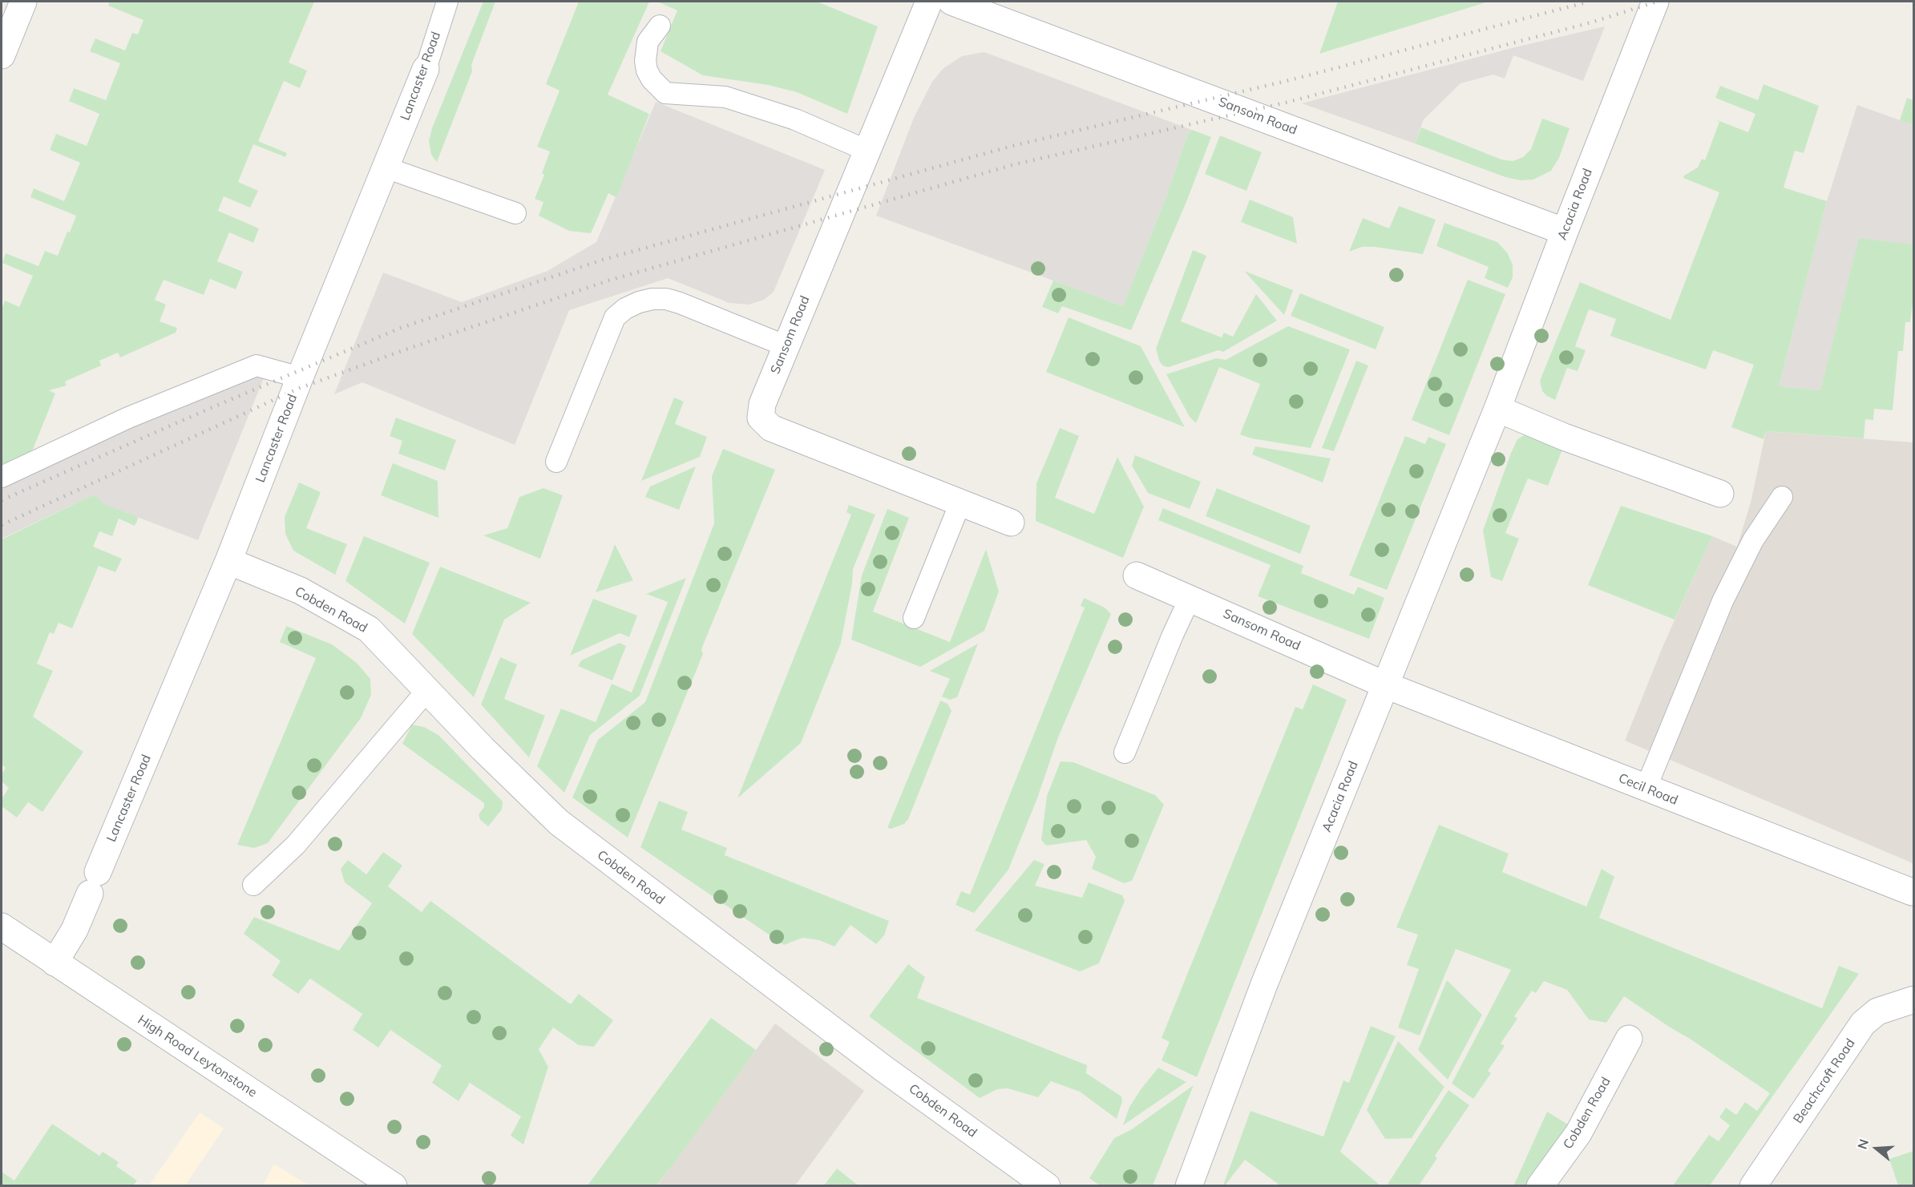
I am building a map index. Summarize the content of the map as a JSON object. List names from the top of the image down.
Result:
{
  "streets": {
    "street": [
      "Lancaster Road",
      "Sansom Road",
      "Acacia Road",
      "Cobden Road",
      "Cecil Road",
      "High Road Leytonstone",
      "Beachcroft Road"
    ]
  },
  "crossings": [
    ["Lancaster Road", "Cobden Road"],
    ["Lancaster Road", "High Road Leytonstone"],
    ["Sansom Road", "Acacia Road"],
    ["Sansom Road", "Cecil Road"],
    ["Acacia Road", "Cecil Road"]
  ],
  "north": "left"
}
